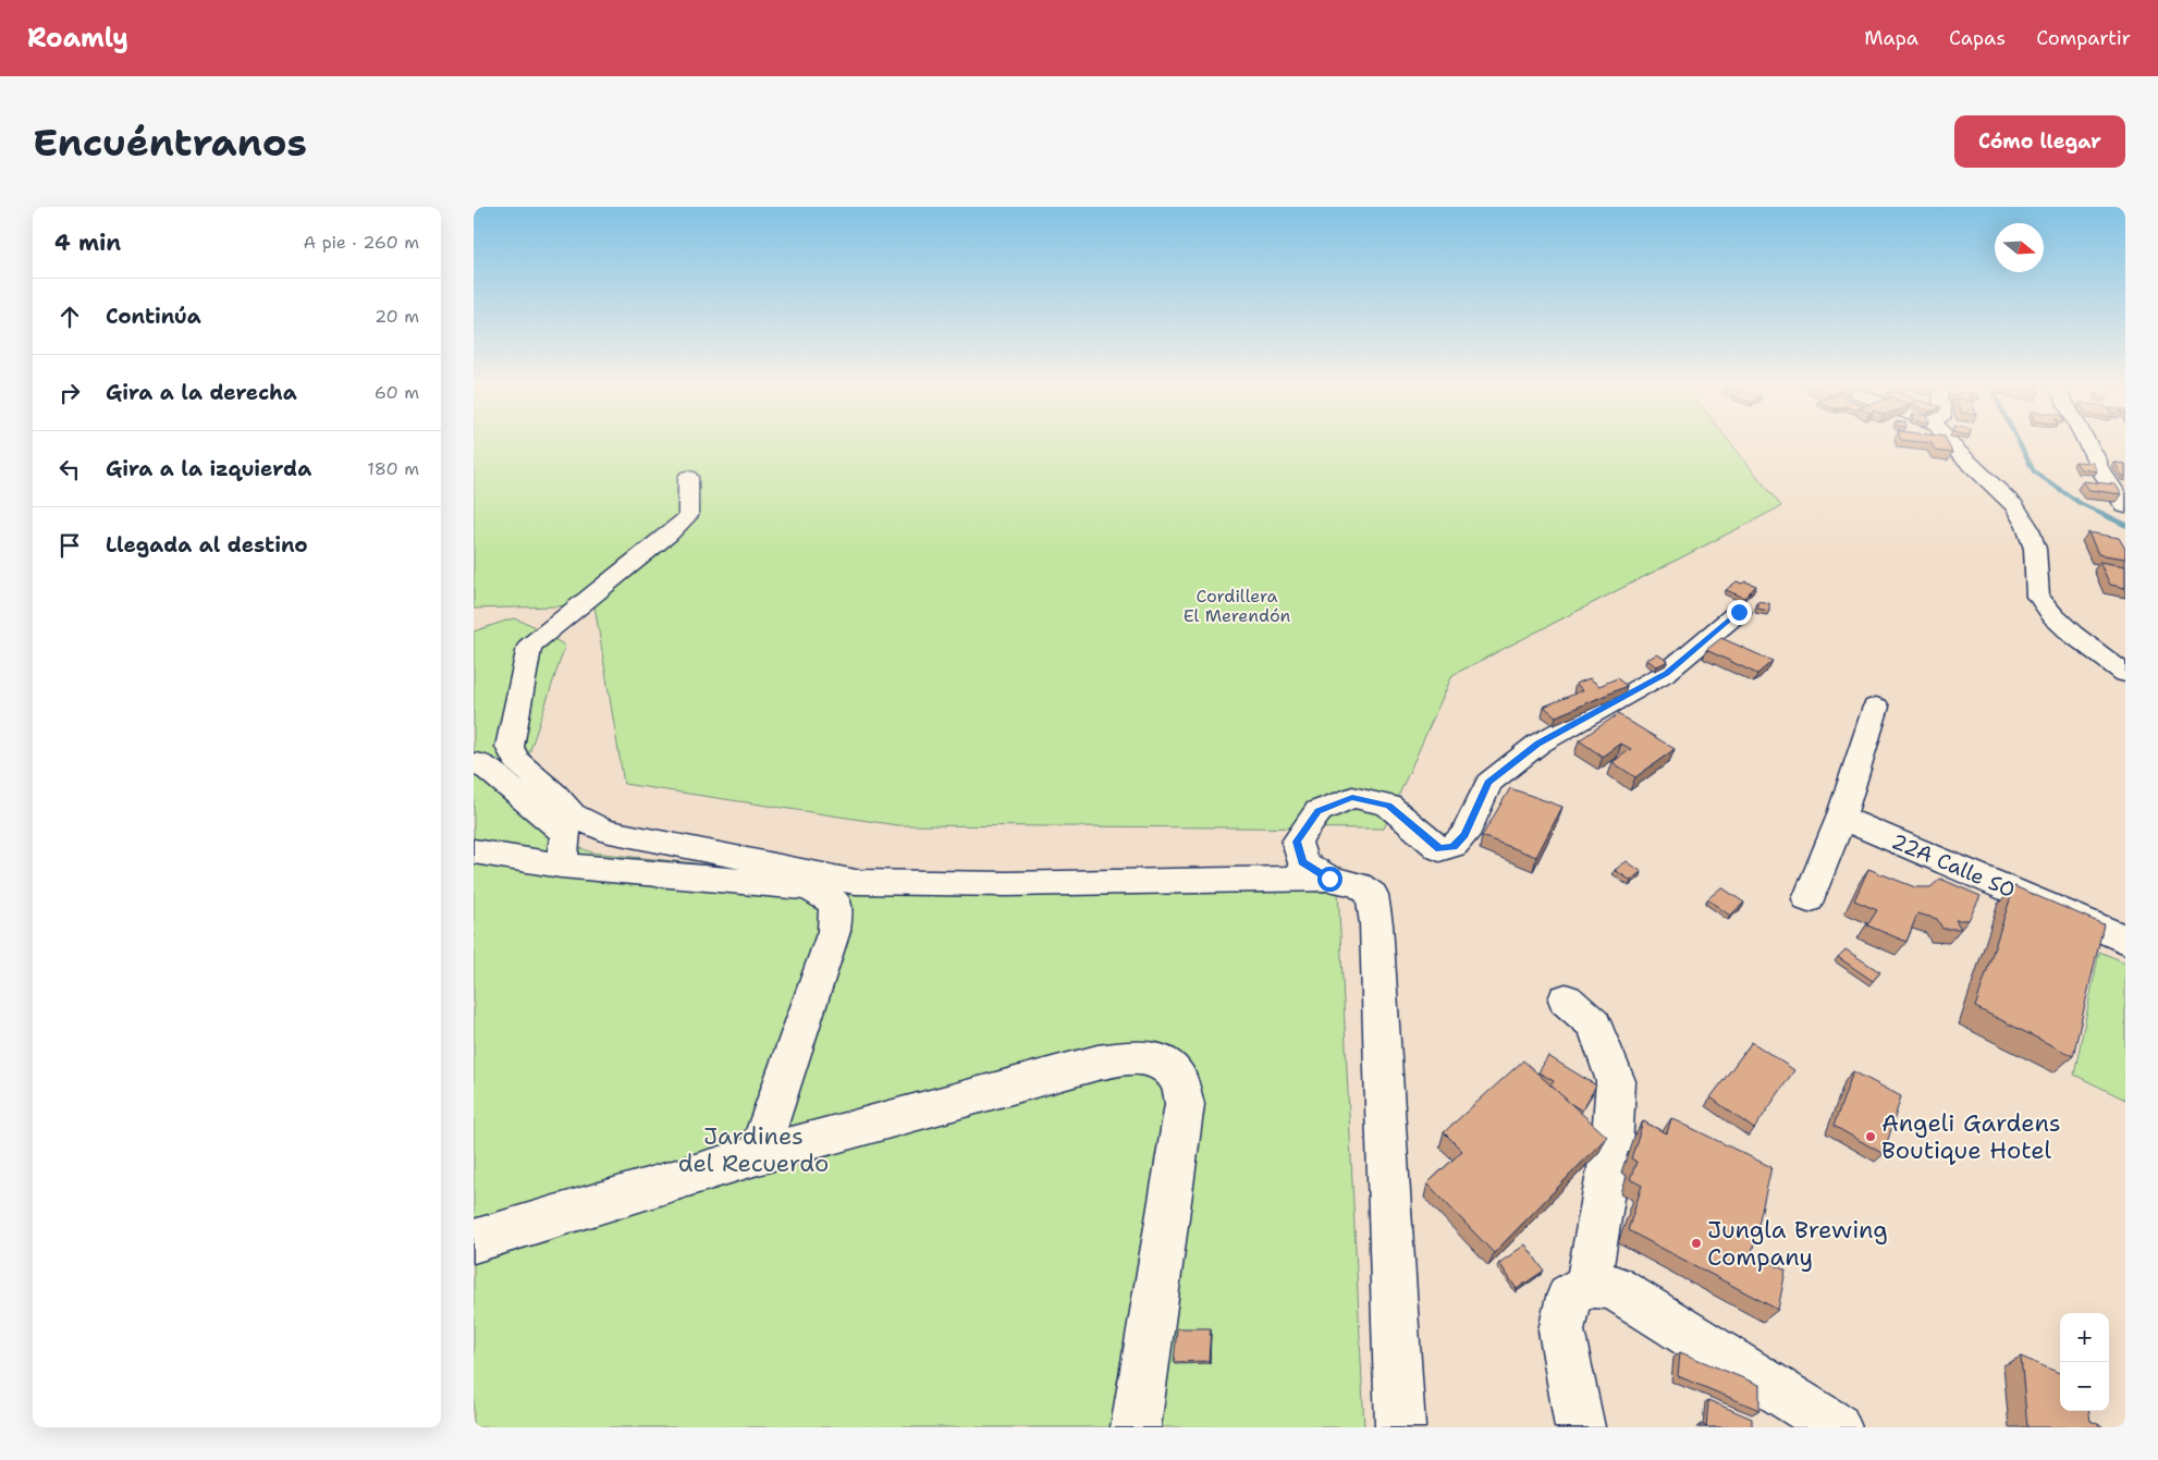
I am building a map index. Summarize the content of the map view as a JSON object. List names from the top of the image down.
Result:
{
  "streets": {
    "street": ["22A Calle SO"]
  },
  "parks": ["Cordillera El Merendón", "Jardines del Recuerdo"],
  "places": ["Angeli Gardens Boutique Hotel", "Jungla Brewing Company"],
  "north": "right",
  "page": {
    "header": "Roamly",
    "nav": ["Mapa", "Capas", "Compartir"],
    "buttons": "Cómo llegar",
    "title": "Encuéntranos",
    "heading": ["4 min", "A pie · 260 m"],
    "list": [
      ["Continúa", "20 m"],
      ["Gira a la derecha", "60 m"],
      ["Gira a la izquierda", "180 m"],
      "Llegada al destino"
    ],
    "map_buttons": ["+", "−"]
  }
}
